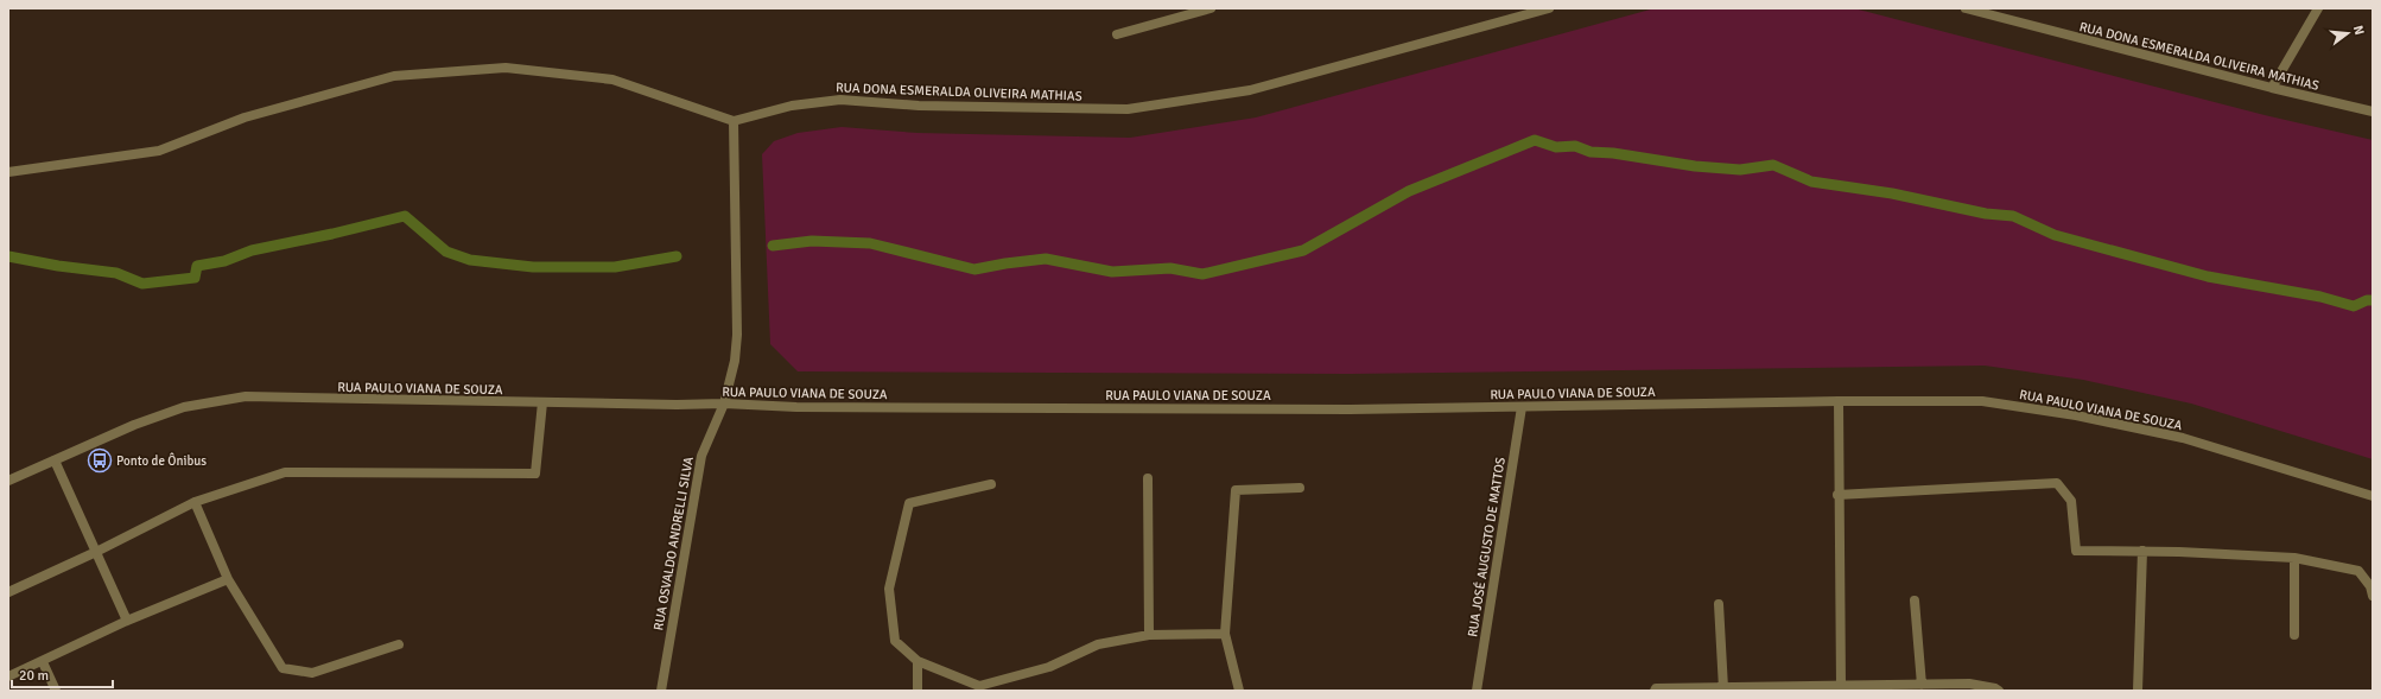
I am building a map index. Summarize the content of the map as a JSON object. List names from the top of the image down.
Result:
{
  "streets": {
    "street": [
      "RUA DONA ESMERALDA OLIVEIRA MATHIAS",
      "RUA PAULO VIANA DE SOUZA",
      "RUA OSVALDO ANDRELLI SILVA",
      "RUA JOSÉ AUGUSTO DE MATTOS"
    ]
  },
  "crossings": [
    ["RUA DONA ESMERALDA OLIVEIRA MATHIAS", "RUA OSVALDO ANDRELLI SILVA"],
    ["RUA PAULO VIANA DE SOUZA", "RUA OSVALDO ANDRELLI SILVA"],
    ["RUA PAULO VIANA DE SOUZA", "RUA JOSÉ AUGUSTO DE MATTOS"]
  ],
  "places": {
    "bus stop": ["Ponto de Ônibus"]
  },
  "scale_bar": "20 m",
  "north": "right"
}
